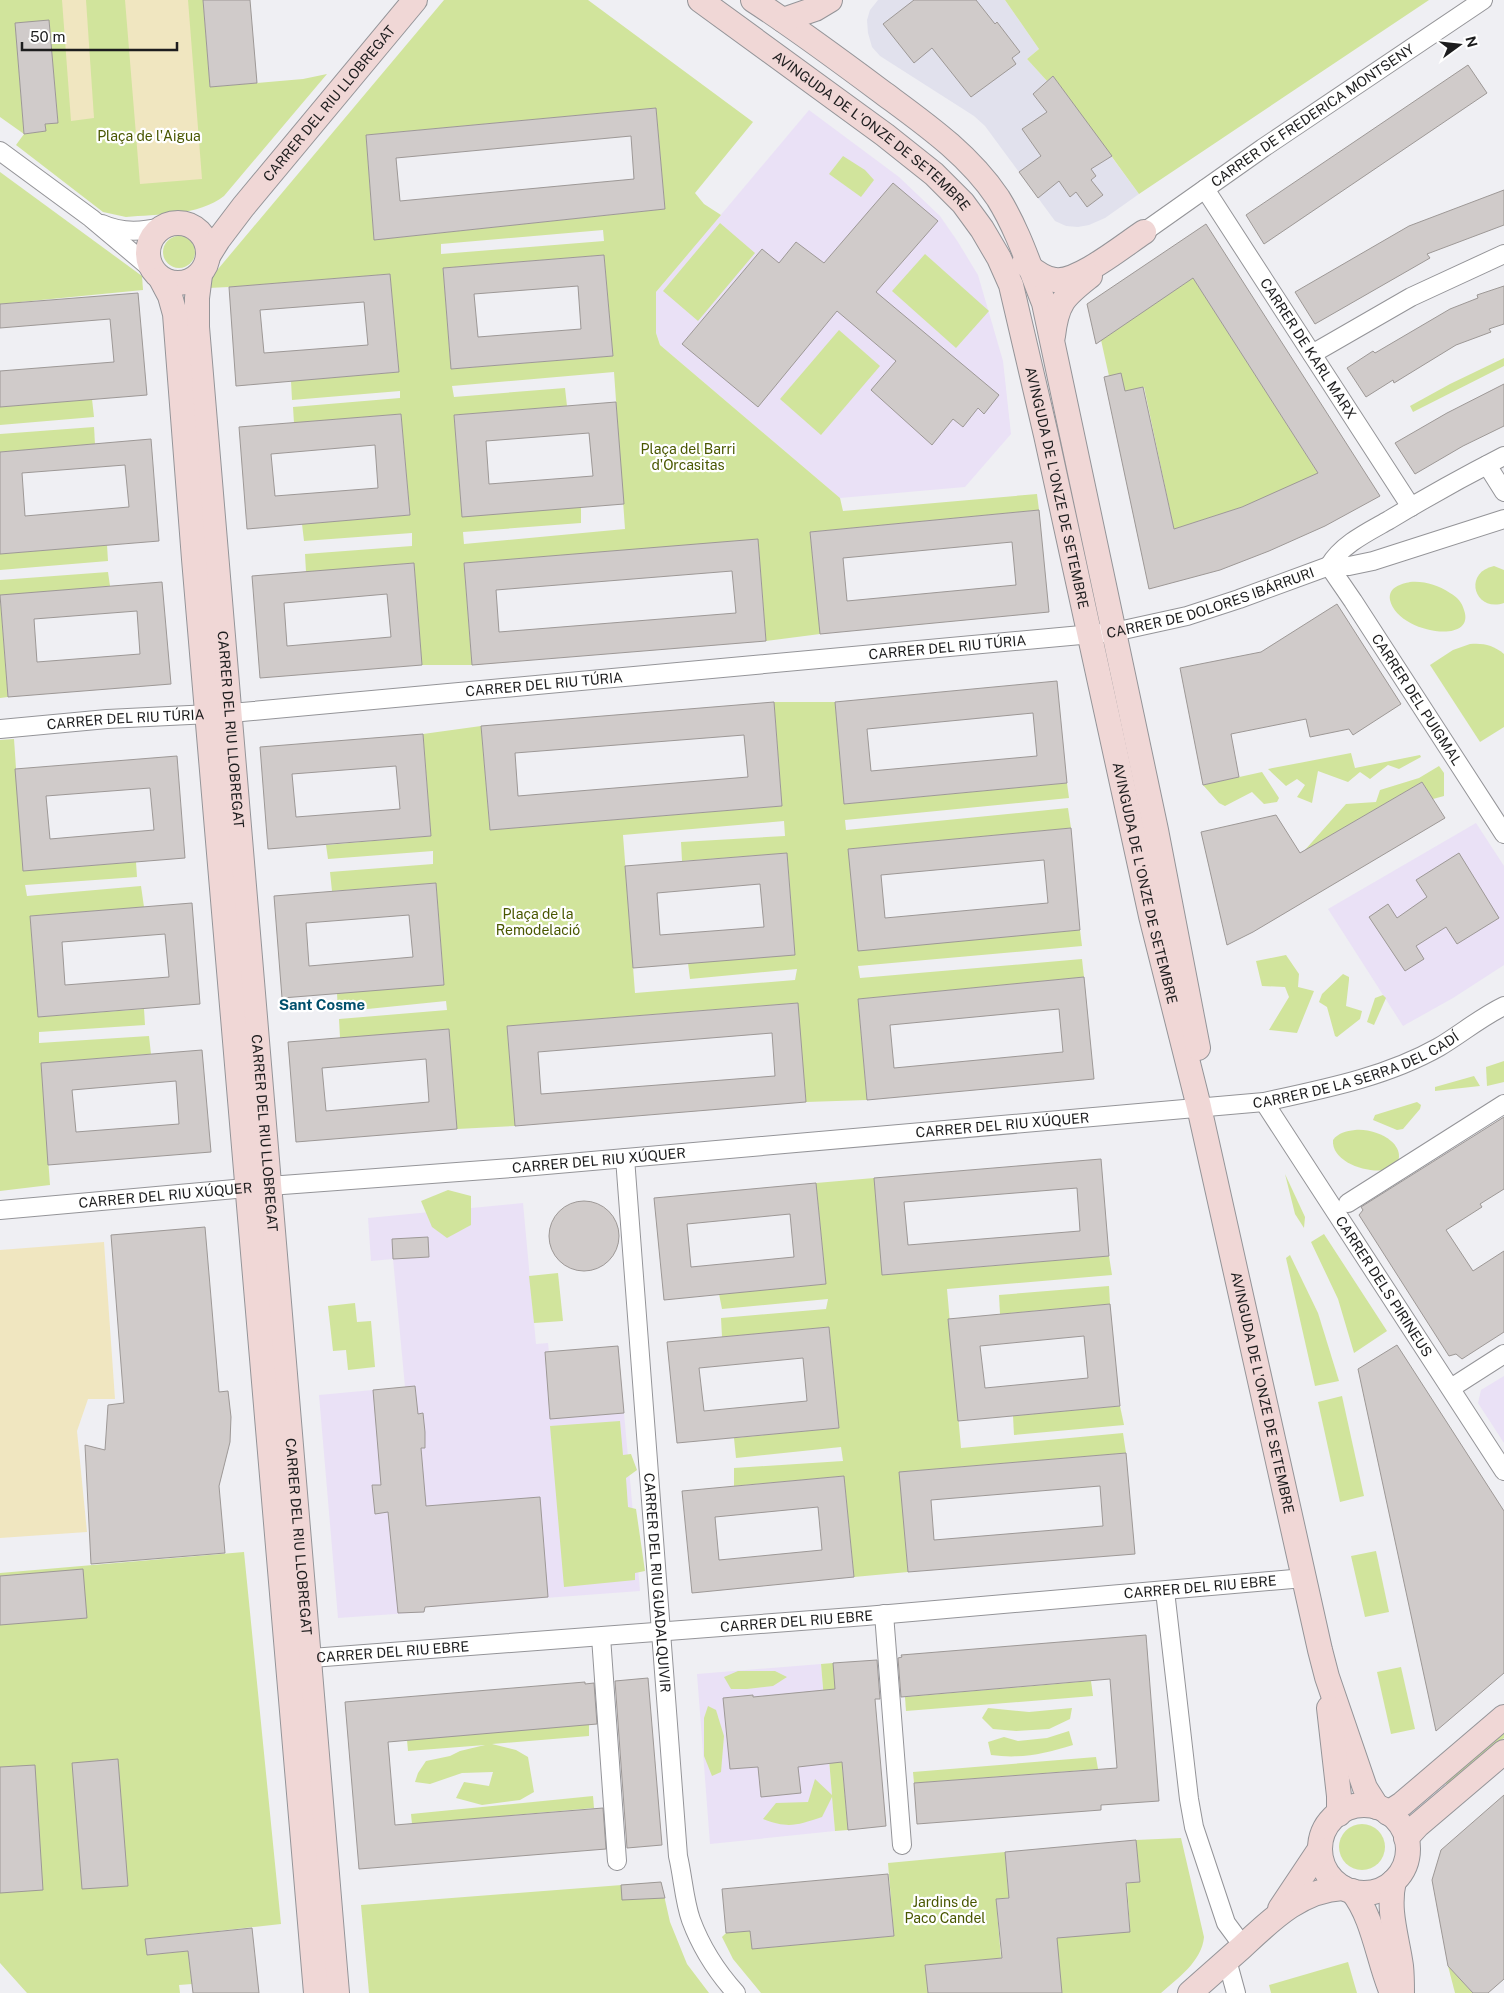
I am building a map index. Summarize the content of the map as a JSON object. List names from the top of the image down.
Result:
{
  "streets": {
    "main road": ["CARRER DEL RIU LLOBREGAT", "AVINGUDA DE L'ONZE DE SETEMBRE"],
    "street": [
      "CARRER DE FREDERICA MONTSENY",
      "CARRER DE KARL MARX",
      "CARRER DE DOLORES IBÁRRURI",
      "CARRER DEL RIU TÚRIA",
      "CARRER DEL PUIGMAL",
      "CARRER DE LA SERRA DEL CADÍ",
      "CARRER DEL RIU XÚQUER",
      "CARRER DELS PIRINEUS",
      "CARRER DEL RIU GUADALQUIVIR",
      "CARRER DEL RIU EBRE"
    ]
  },
  "crossings": [
    ["CARRER DEL RIU LLOBREGAT", "CARRER DEL RIU TÚRIA"],
    ["CARRER DEL RIU LLOBREGAT", "CARRER DEL RIU XÚQUER"],
    ["CARRER DEL RIU LLOBREGAT", "CARRER DEL RIU EBRE"],
    ["CARRER DE FREDERICA MONTSENY", "CARRER DE KARL MARX"],
    ["AVINGUDA DE L'ONZE DE SETEMBRE", "CARRER DE DOLORES IBÁRRURI"],
    ["AVINGUDA DE L'ONZE DE SETEMBRE", "CARRER DEL RIU TÚRIA"],
    ["AVINGUDA DE L'ONZE DE SETEMBRE", "CARRER DE LA SERRA DEL CADÍ"],
    ["AVINGUDA DE L'ONZE DE SETEMBRE", "CARRER DEL RIU XÚQUER"],
    ["AVINGUDA DE L'ONZE DE SETEMBRE", "CARRER DEL RIU EBRE"],
    ["CARRER DE KARL MARX", "CARRER DE DOLORES IBÁRRURI"],
    ["CARRER DE DOLORES IBÁRRURI", "CARRER DEL RIU TÚRIA"],
    ["CARRER DE DOLORES IBÁRRURI", "CARRER DEL PUIGMAL"],
    ["CARRER DE LA SERRA DEL CADÍ", "CARRER DEL RIU XÚQUER"],
    ["CARRER DE LA SERRA DEL CADÍ", "CARRER DELS PIRINEUS"],
    ["CARRER DEL RIU XÚQUER", "CARRER DEL RIU GUADALQUIVIR"],
    ["CARRER DEL RIU GUADALQUIVIR", "CARRER DEL RIU EBRE"]
  ],
  "districts": ["Sant Cosme"],
  "parks": [
    "Plaça de l'Aigua",
    "Plaça del Barri d'Orcasitas",
    "Plaça de la Remodelació",
    "Jardins de Paco Candel"
  ],
  "scale_bar": "50 m",
  "north": "right"
}
